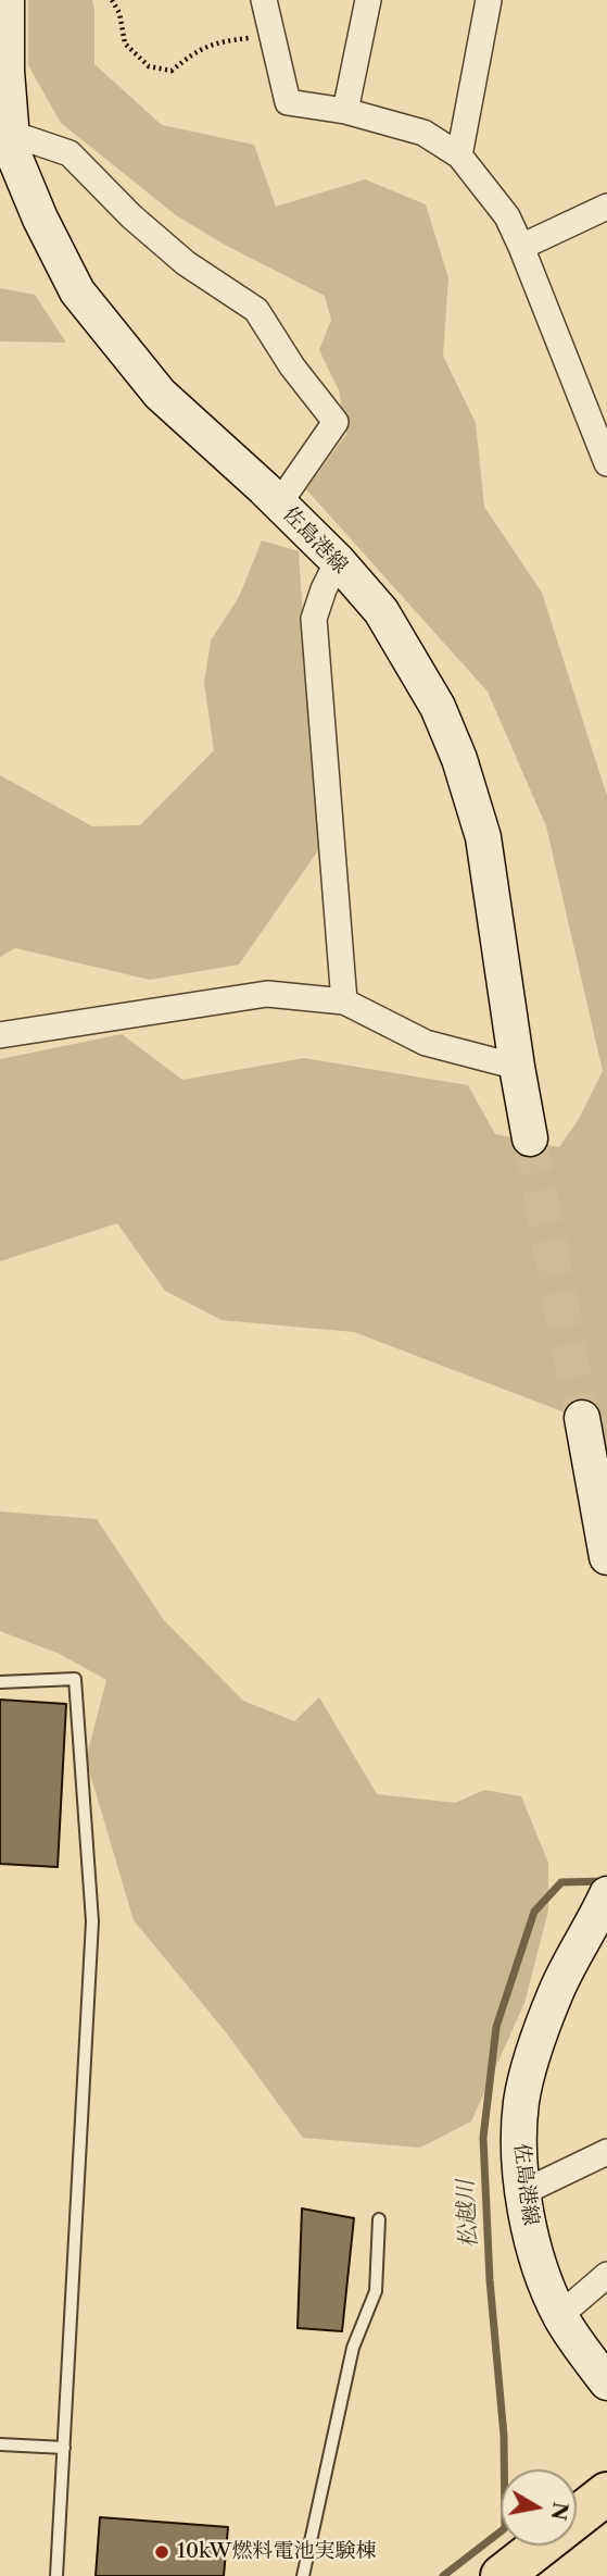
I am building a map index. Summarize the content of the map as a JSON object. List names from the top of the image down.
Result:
{
  "streets": {
    "main road": ["佐島港線"]
  },
  "water": ["松越川"],
  "places": ["10kW燃料電池実験棟"],
  "north": "right"
}
